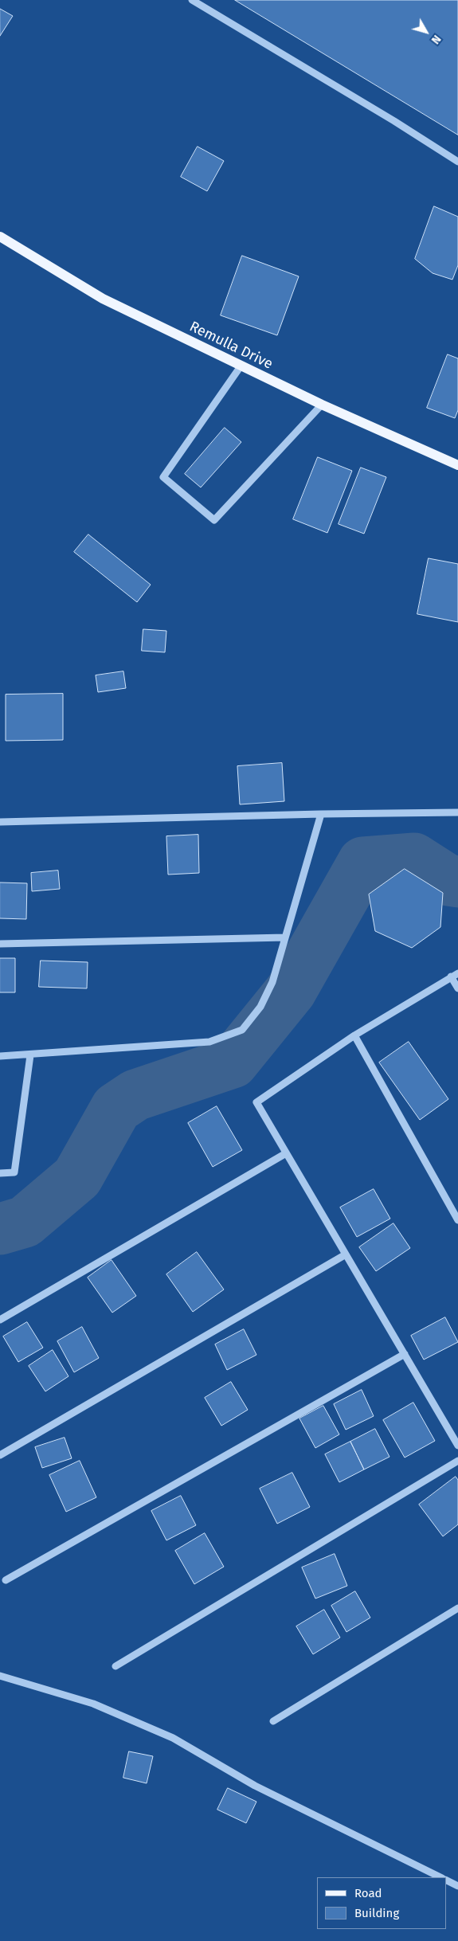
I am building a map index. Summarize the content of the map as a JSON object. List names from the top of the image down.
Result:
{
  "streets": {
    "main road": ["Remulla Drive"]
  },
  "legend": ["Road", "Building"],
  "north": "bottom right"
}
